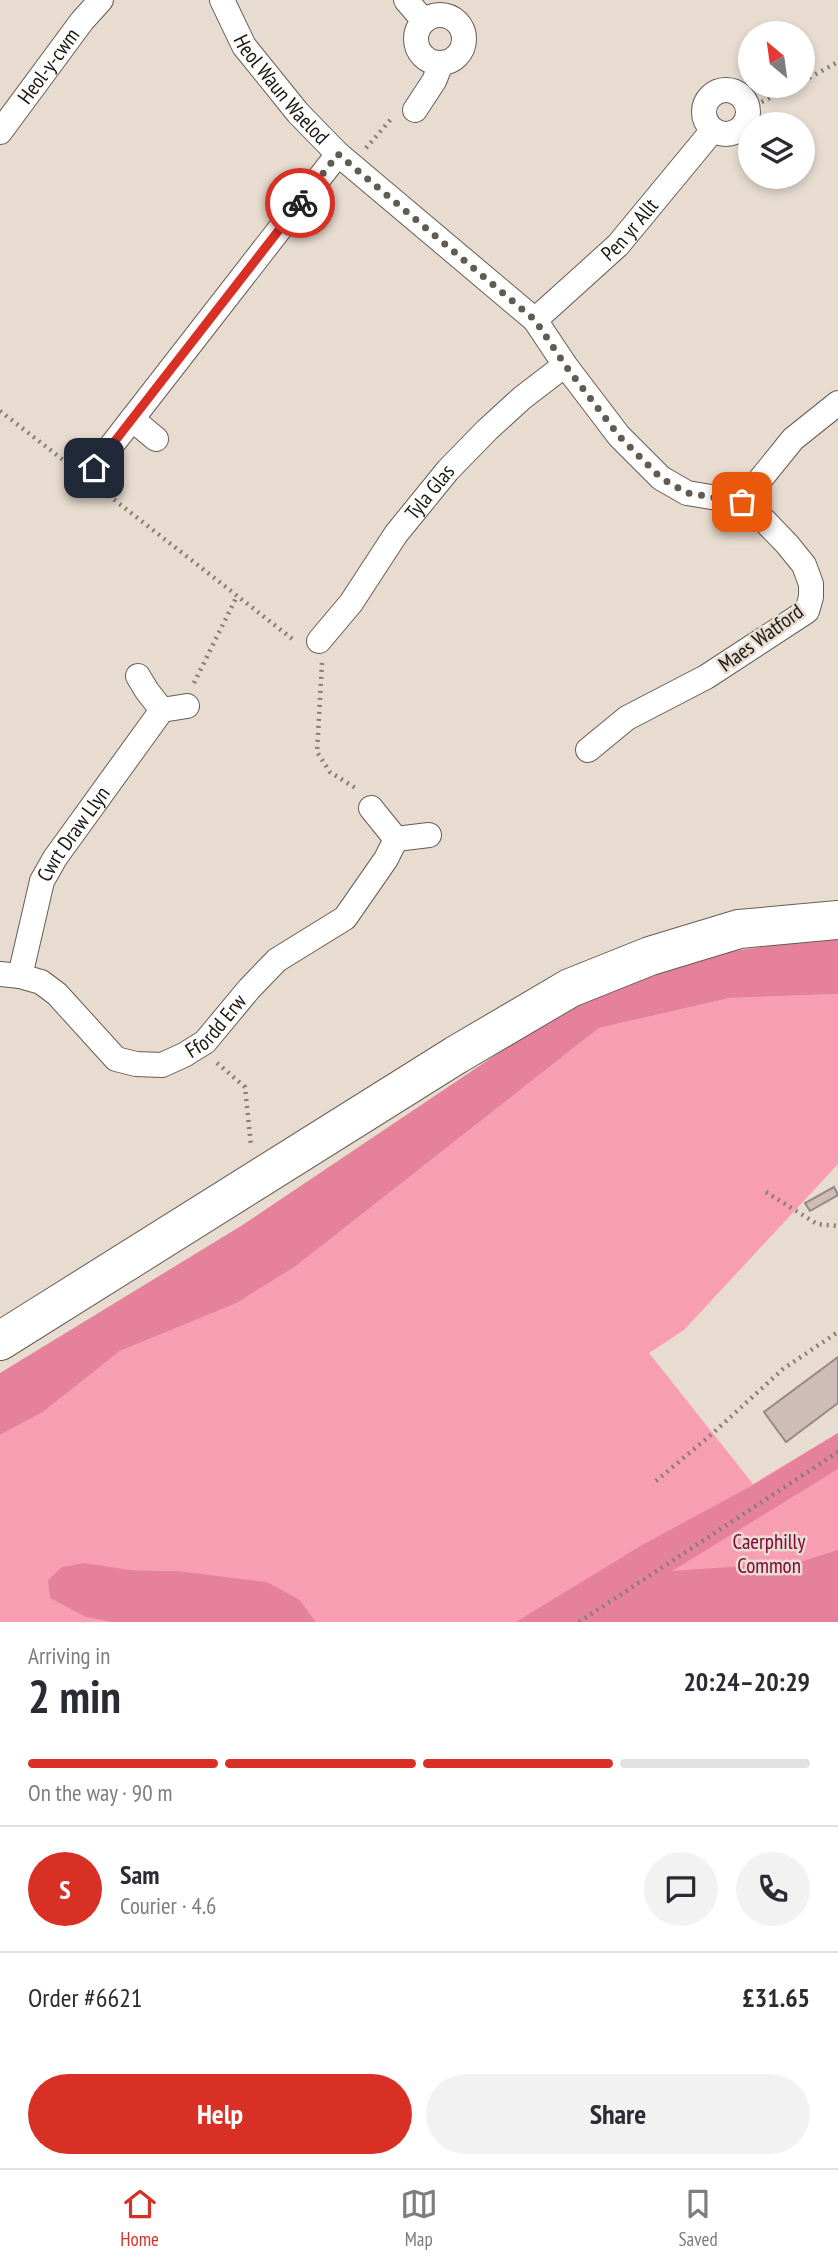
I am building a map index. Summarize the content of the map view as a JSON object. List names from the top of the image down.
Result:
{
  "streets": {
    "street": [
      "Heol-y-cwm",
      "Heol Waun Waelod",
      "Pen yr Allt",
      "Tyla Glas",
      "Maes Watford",
      "Cwrt Draw Llyn",
      "Ffordd Erw"
    ]
  },
  "crossings": [
    ["Heol Waun Waelod", "Pen yr Allt"],
    ["Heol Waun Waelod", "Tyla Glas"],
    ["Heol Waun Waelod", "Maes Watford"],
    ["Cwrt Draw Llyn", "Ffordd Erw"]
  ],
  "parks": ["Caerphilly Common"],
  "north": "top left",
  "page": {
    "heading": ["2 min", "Arriving in", "20:24–20:29"],
    "panel": [
      "Sam",
      "Courier · 4.6",
      "Order #6621",
      "£31.65"
    ],
    "bar": "On the way · 90 m",
    "round": "S",
    "buttons": ["Help", "Share"],
    "tabs": ["Home", "Map", "Saved"]
  }
}
